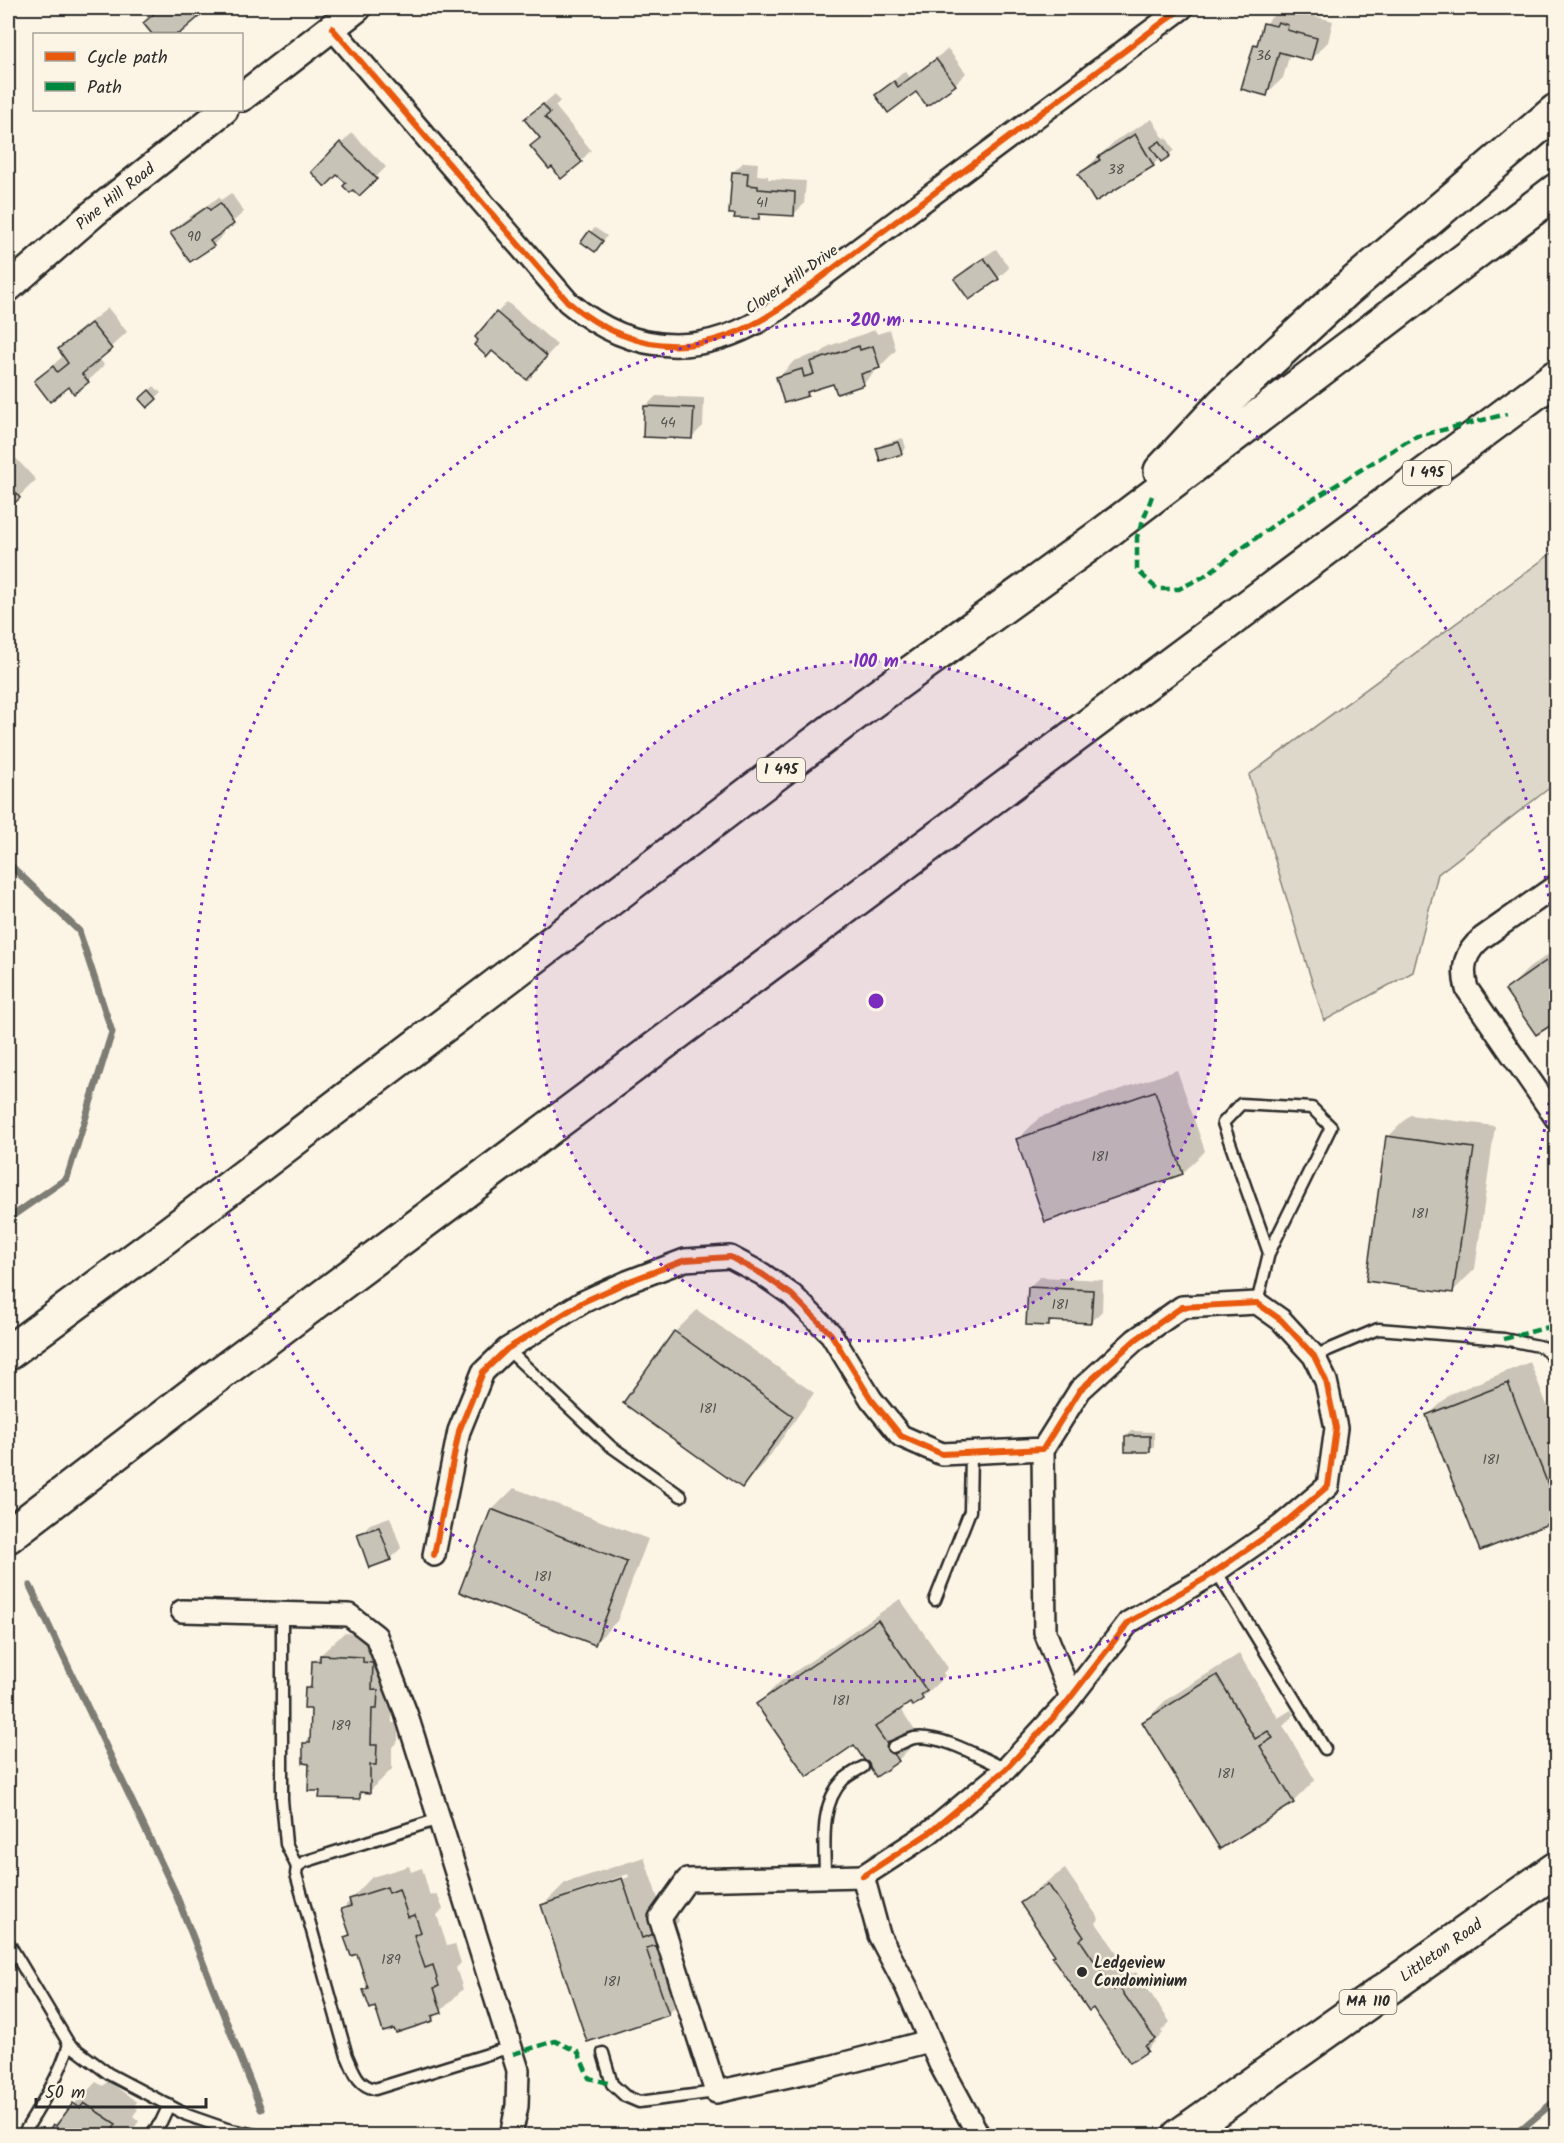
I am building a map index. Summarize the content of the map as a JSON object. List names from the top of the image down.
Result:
{
  "streets": {
    "main road": ["I 495", "Littleton Road", "MA 110"],
    "street": ["Pine Hill Road", "Clover Hill Drive"]
  },
  "places": ["Ledgeview Condominium"],
  "house_numbers": [
    "36",
    "38",
    "41",
    "90",
    "44",
    "181",
    "181",
    "181",
    "181",
    "181",
    "181",
    "181",
    "189",
    "181",
    "189",
    "181"
  ],
  "legend": ["Cycle path", "Path"],
  "scale_bar": "50 m",
  "rings": ["200 m", "100 m"]
}
